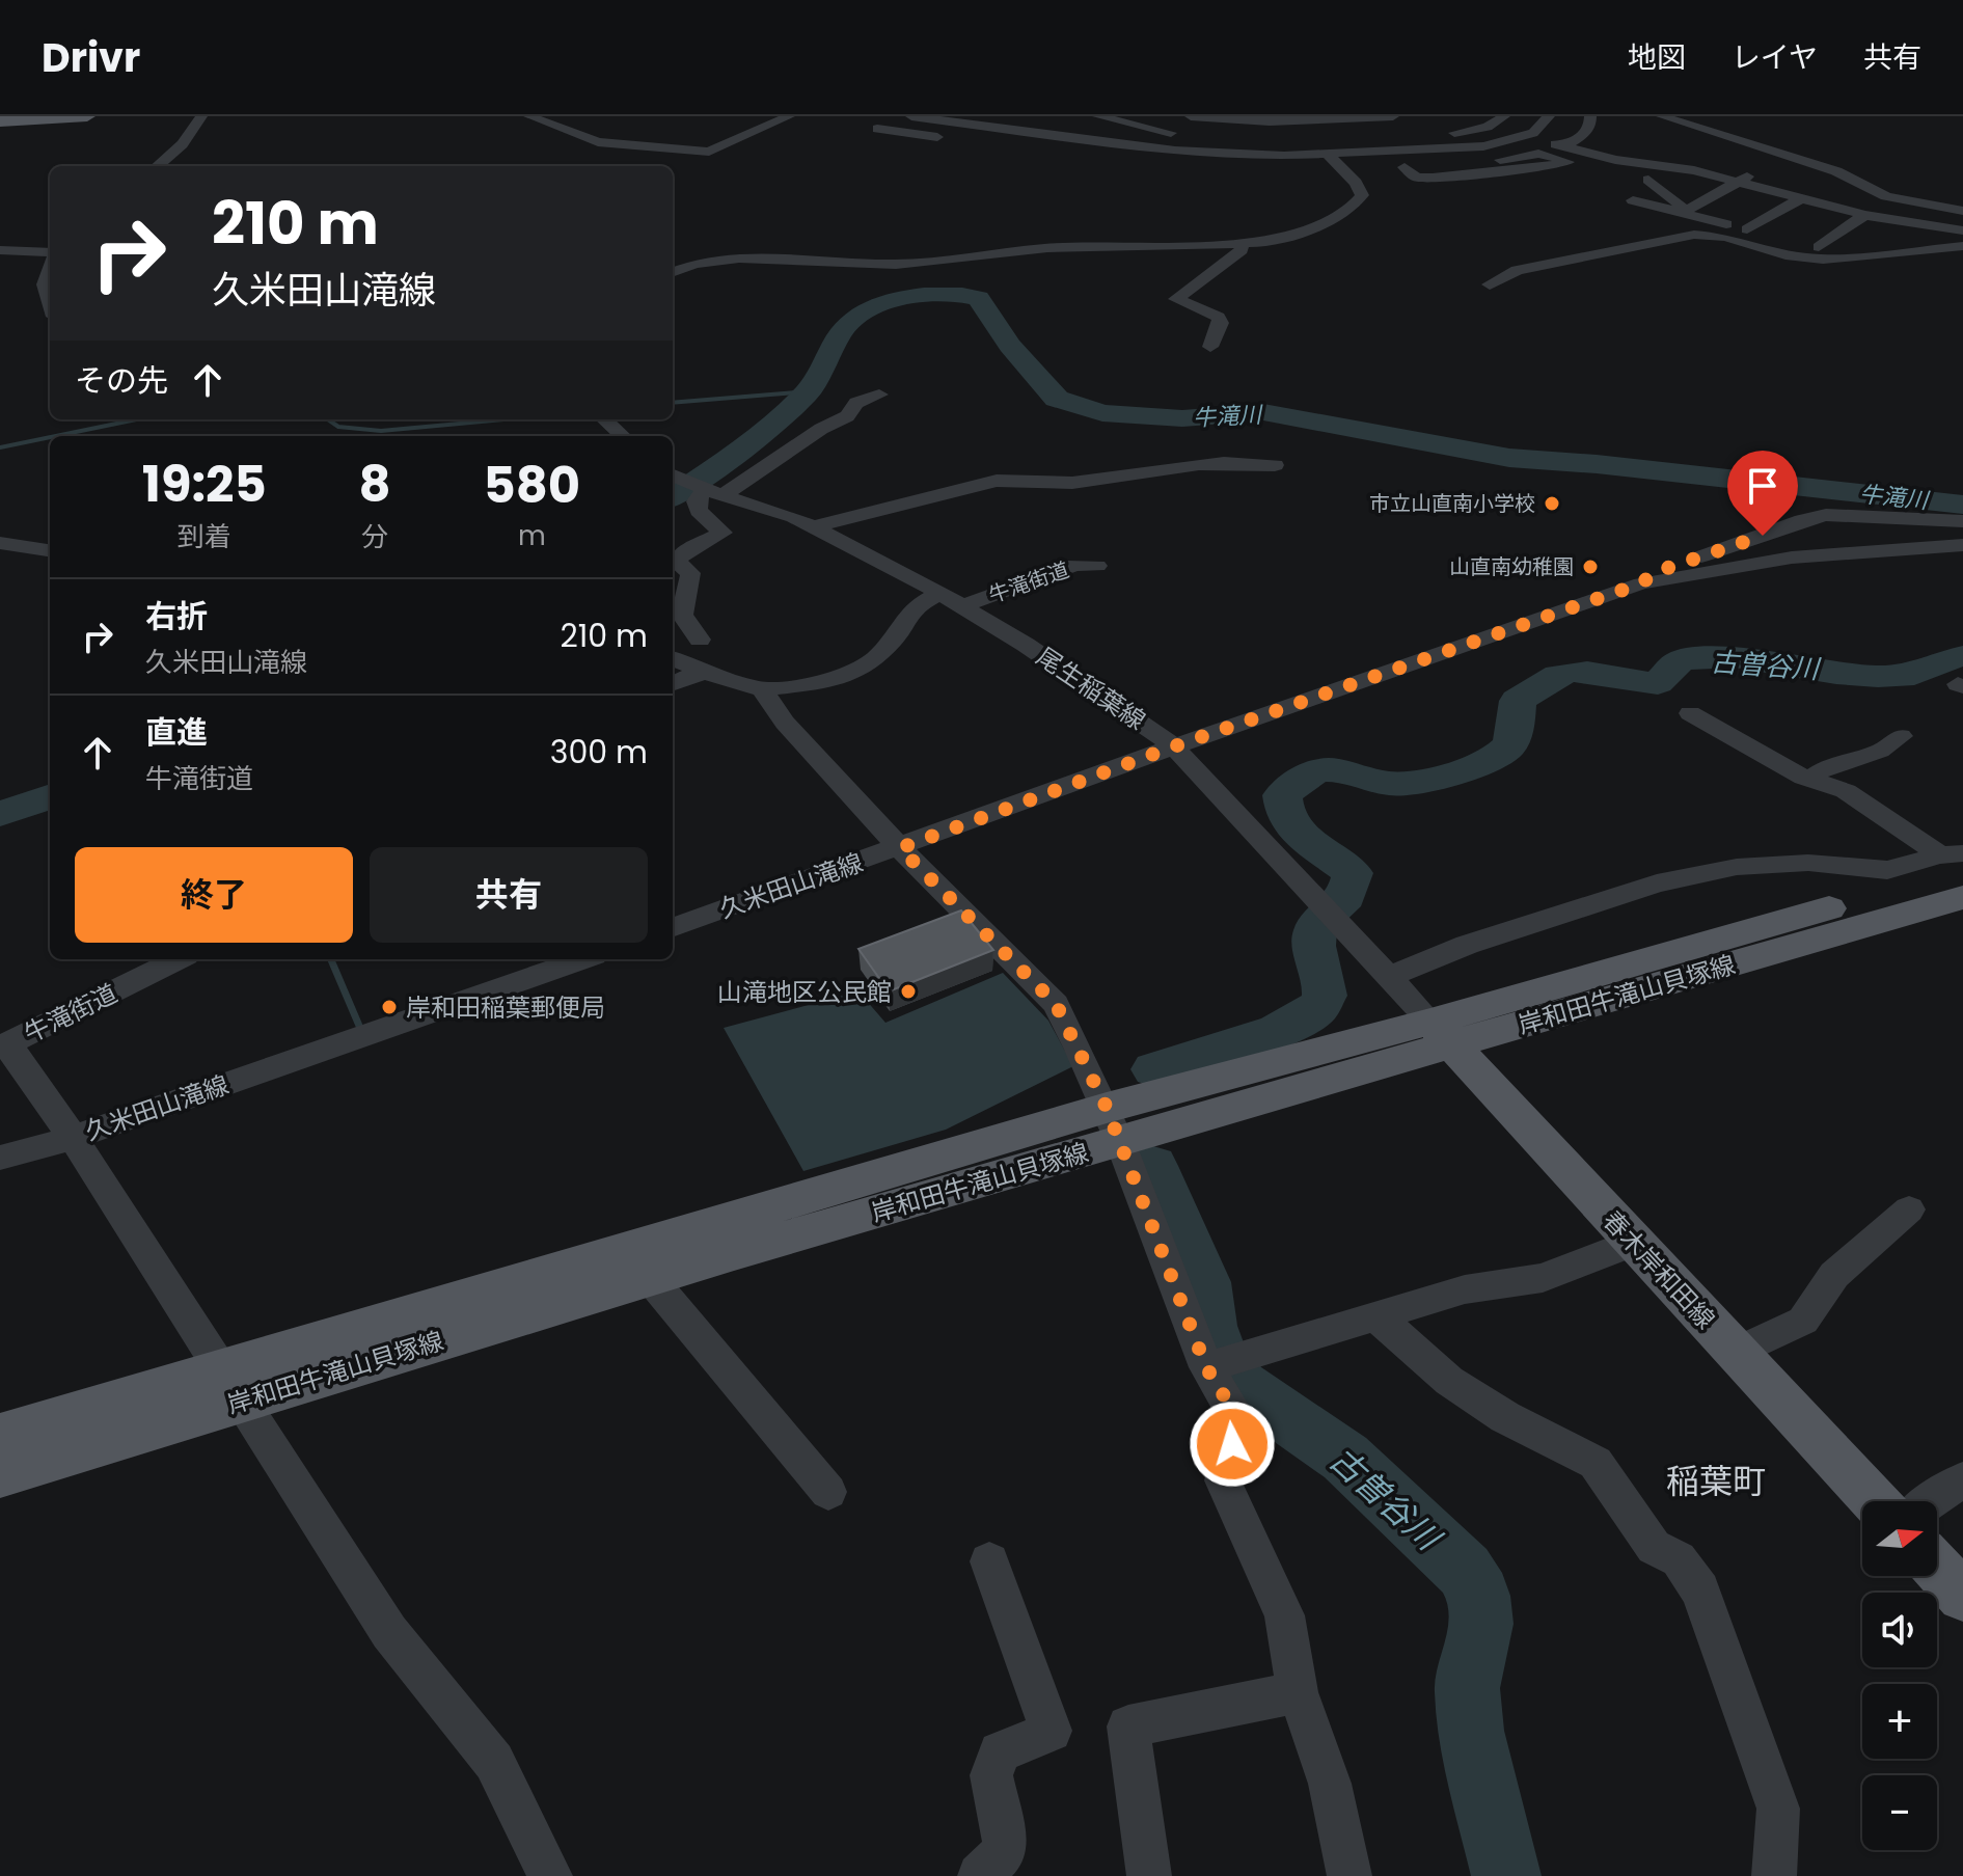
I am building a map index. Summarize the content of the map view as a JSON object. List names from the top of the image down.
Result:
{
  "streets": {
    "main road": ["岸和田牛滝山貝塚線", "春木岸和田線"],
    "street": ["牛滝街道", "尾生稲葉線", "久米田山滝線"]
  },
  "crossings": [
    ["牛滝街道", "尾生稲葉線"],
    ["尾生稲葉線", "久米田山滝線"],
    ["尾生稲葉線", "岸和田牛滝山貝塚線"],
    ["尾生稲葉線", "春木岸和田線"],
    ["岸和田牛滝山貝塚線", "春木岸和田線"]
  ],
  "districts": ["稲葉町"],
  "water": ["牛滝川", "古曽谷川"],
  "places": [
    "市立山直南小学校",
    "山直南幼稚園",
    "山滝地区公民館",
    "岸和田稲葉郵便局"
  ],
  "north": "right",
  "page": {
    "header": "Drivr",
    "nav": ["地図", "レイヤ", "共有"],
    "turn": ["210 m", "久米田山滝線"],
    "then": "その先",
    "eta": [
      "19:25",
      "到着",
      "8",
      "分",
      "580",
      "m"
    ],
    "list": [
      {
        "name": "右折",
        "note": "久米田山滝線",
        "value": "210 m"
      },
      {
        "name": "直進",
        "note": "牛滝街道",
        "value": "300 m"
      }
    ],
    "buttons": ["終了", "共有"],
    "map_buttons": ["+", "−"]
  }
}
